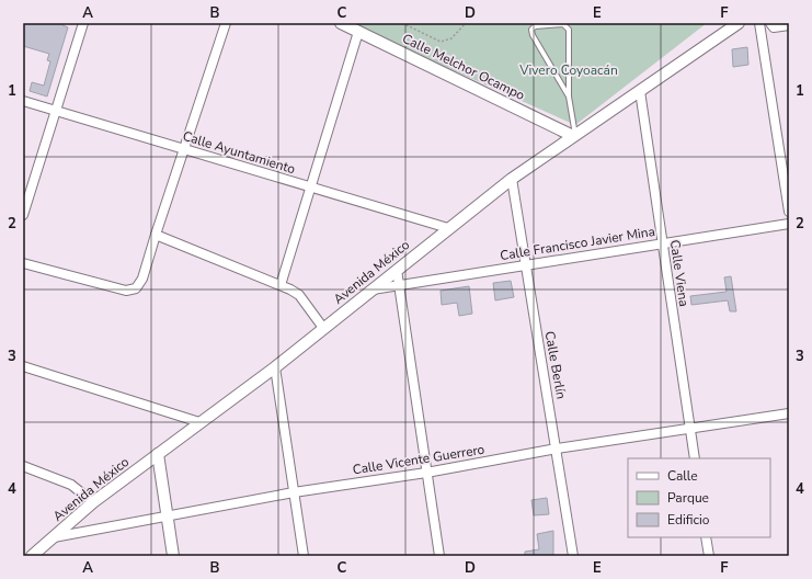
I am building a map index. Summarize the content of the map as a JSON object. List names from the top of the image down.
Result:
{
  "streets": {
    "street": [
      "Calle Melchor Ocampo",
      "Calle Ayuntamiento",
      "Calle Francisco Javier Mina",
      "Avenida México",
      "Calle Viena",
      "Calle Berlín",
      "Calle Vicente Guerrero"
    ]
  },
  "crossings": [
    ["Calle Melchor Ocampo", "Avenida México"],
    ["Calle Ayuntamiento", "Avenida México"],
    ["Calle Francisco Javier Mina", "Avenida México"],
    ["Calle Francisco Javier Mina", "Calle Viena"],
    ["Calle Francisco Javier Mina", "Calle Berlín"],
    ["Avenida México", "Calle Viena"],
    ["Avenida México", "Calle Berlín"],
    ["Avenida México", "Calle Vicente Guerrero"],
    ["Calle Viena", "Calle Vicente Guerrero"],
    ["Calle Berlín", "Calle Vicente Guerrero"]
  ],
  "parks": ["Vivero Coyoacán"],
  "legend": ["Calle", "Parque", "Edificio"],
  "grid": {
    "columns": [
      "A",
      "B",
      "C",
      "D",
      "E",
      "F"
    ],
    "rows": [
      "1",
      "2",
      "3",
      "4"
    ]
  }
}
